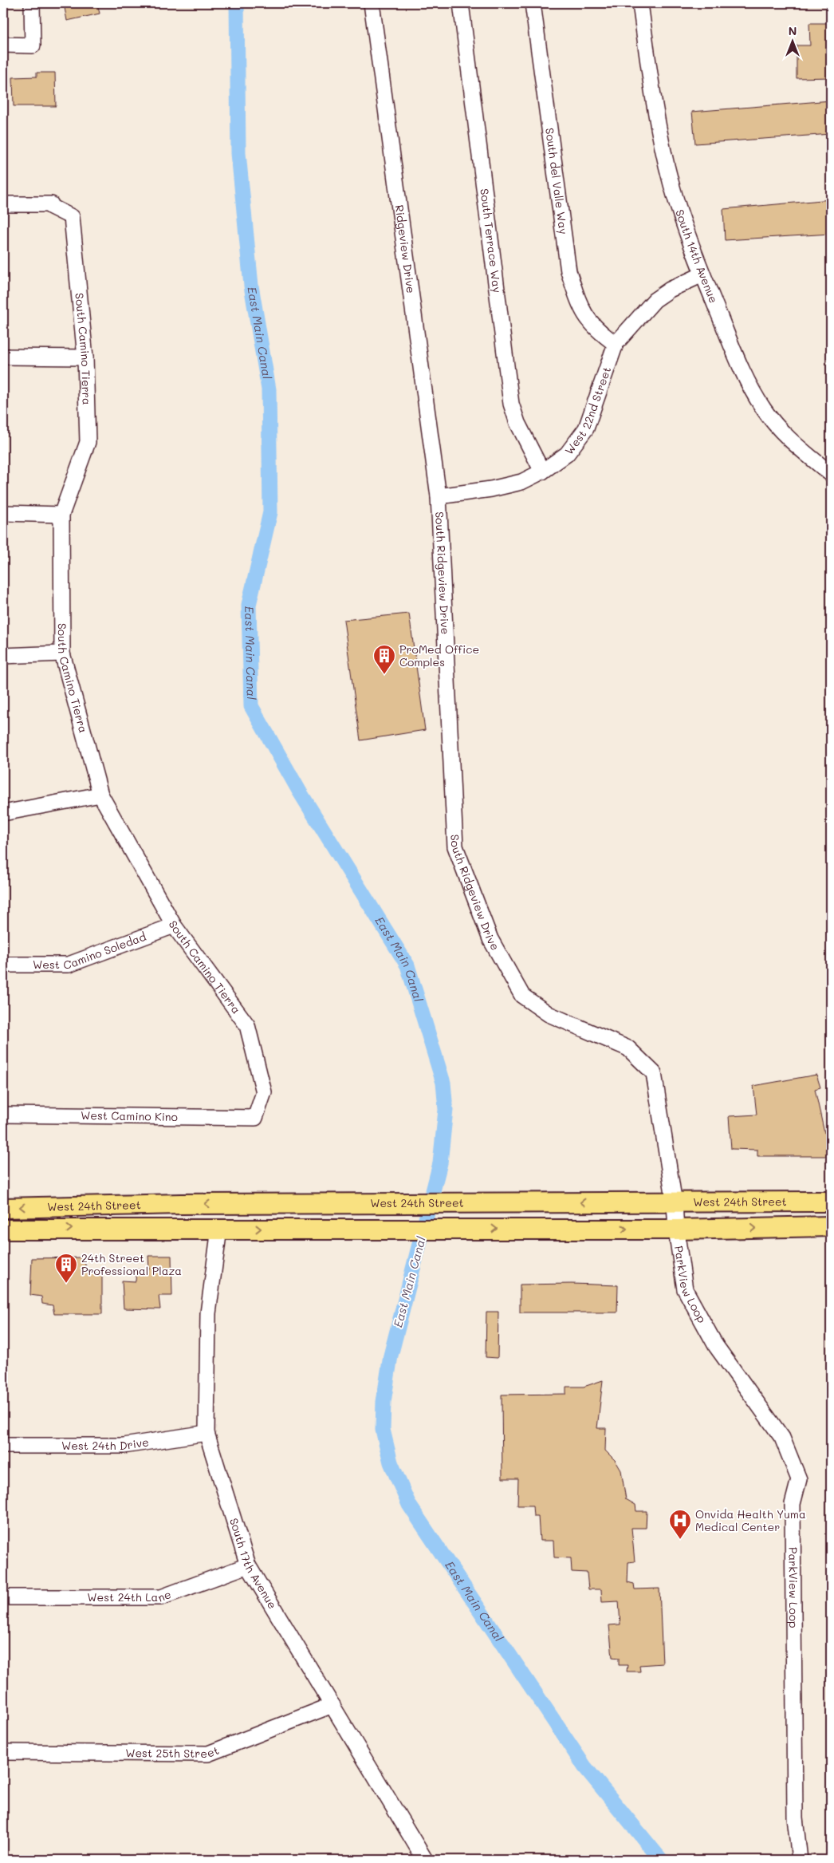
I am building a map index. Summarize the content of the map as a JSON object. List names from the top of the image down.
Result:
{
  "streets": {
    "main road": ["West 24th Street"],
    "street": [
      "South del Valle Way",
      "South Terrace Way",
      "Ridgeview Drive",
      "South 14th Avenue",
      "South Camino Tierra",
      "West 22nd Street",
      "South Ridgeview Drive",
      "West Camino Soledad",
      "West Camino Kino",
      "ParkView Loop",
      "West 24th Drive",
      "South 17th Avenue",
      "West 24th Lane",
      "West 25th Street"
    ]
  },
  "crossings": [
    ["South del Valle Way", "West 22nd Street"],
    ["South Terrace Way", "West 22nd Street"],
    ["Ridgeview Drive", "West 22nd Street"],
    ["Ridgeview Drive", "South Ridgeview Drive"],
    ["South 14th Avenue", "West 22nd Street"],
    ["South Camino Tierra", "West Camino Soledad"],
    ["South Camino Tierra", "West Camino Kino"],
    ["West 22nd Street", "South Ridgeview Drive"],
    ["South Ridgeview Drive", "West 24th Street"],
    ["South Ridgeview Drive", "ParkView Loop"],
    ["West 24th Street", "ParkView Loop"],
    ["West 24th Street", "South 17th Avenue"],
    ["West 24th Drive", "South 17th Avenue"],
    ["South 17th Avenue", "West 24th Lane"],
    ["South 17th Avenue", "West 25th Street"]
  ],
  "water": ["East Main Canal"],
  "places": {
    "building": ["ProMed Office Comples", "24th Street Professional Plaza"],
    "hospital": ["Onvida Health Yuma Medical Center"]
  },
  "north": "top"
}
